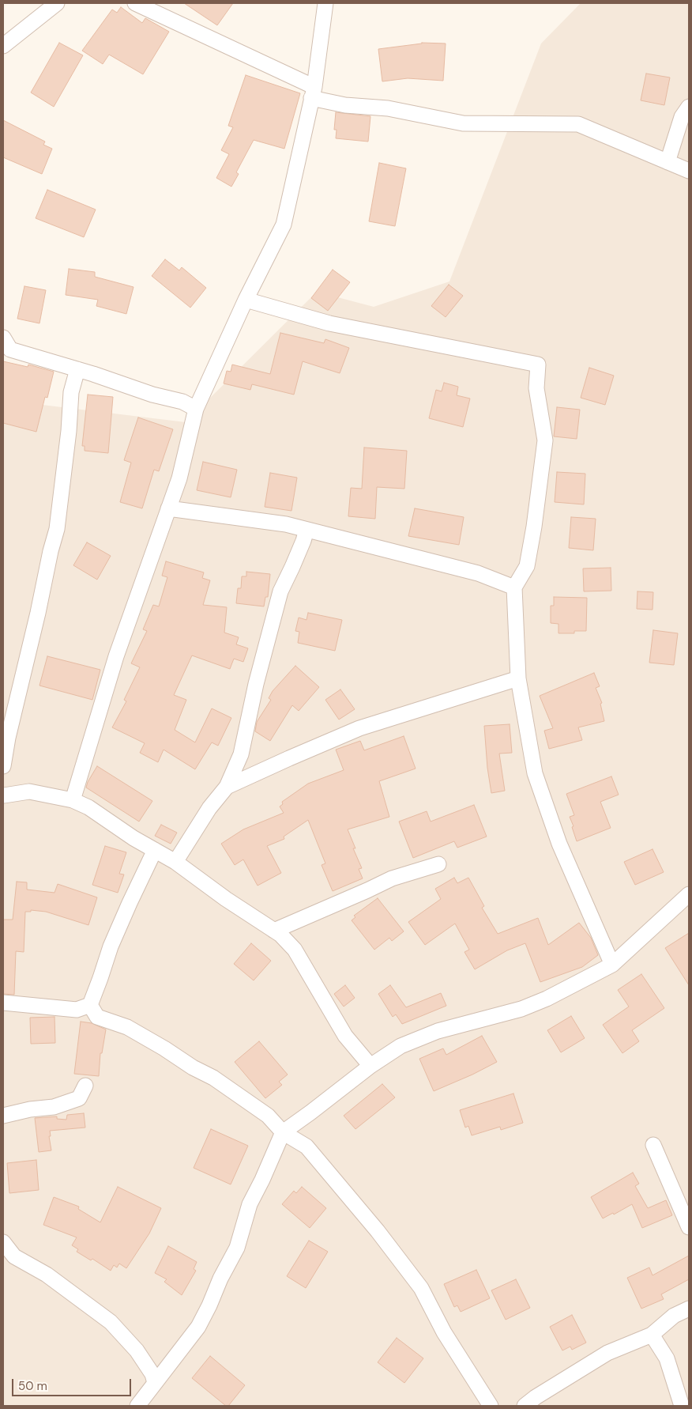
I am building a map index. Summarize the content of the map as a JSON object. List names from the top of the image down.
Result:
{
  "scale_bar": "50 m"
}
